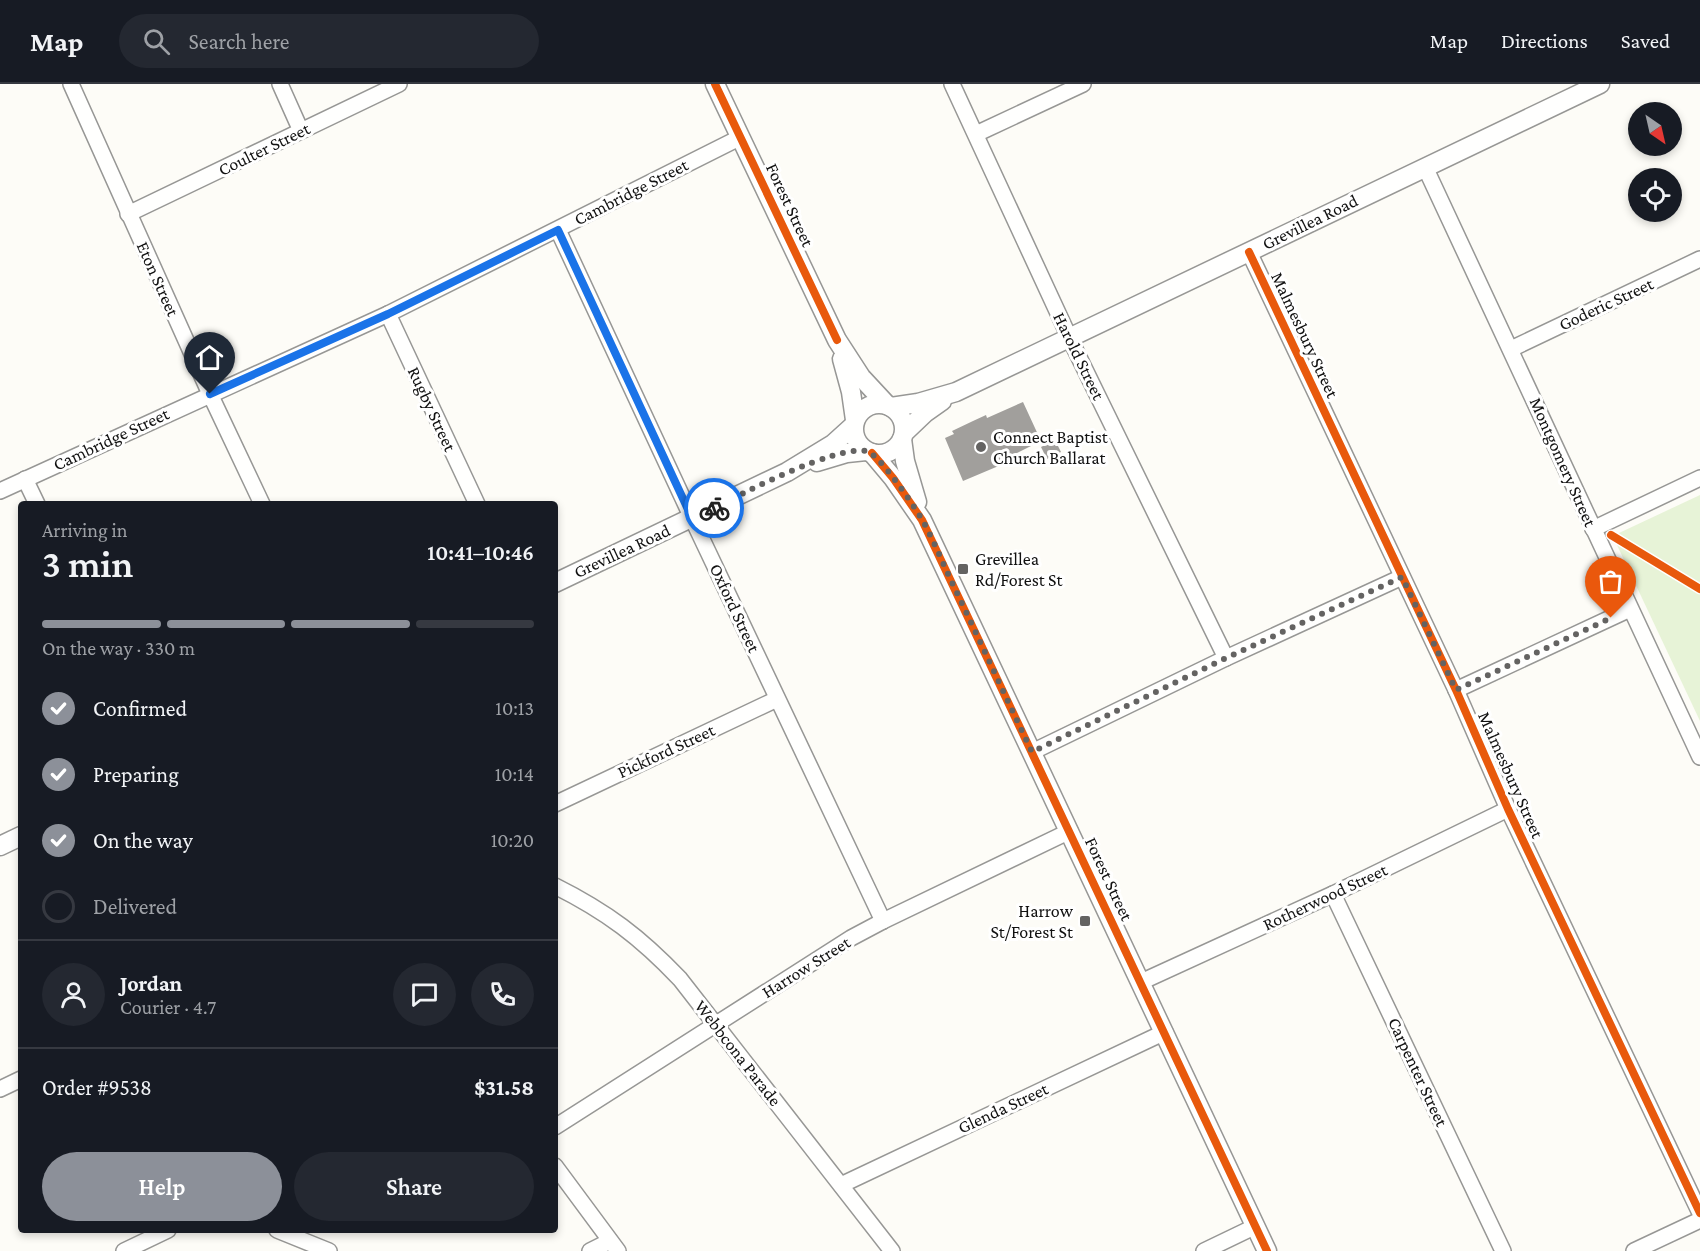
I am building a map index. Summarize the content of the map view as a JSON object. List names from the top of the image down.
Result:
{
  "streets": {
    "street": [
      "Coulter Street",
      "Cambridge Street",
      "Forest Street",
      "Grevillea Road",
      "Eton Street",
      "Goderic Street",
      "Malmesbury Street",
      "Harold Street",
      "Rugby Street",
      "Montgomery Street",
      "Oxford Street",
      "Pickford Street",
      "Rotherwood Street",
      "Harrow Street",
      "Webbcona Parade",
      "Carpenter Street",
      "Glenda Street"
    ]
  },
  "crossings": [
    ["Coulter Street", "Eton Street"],
    ["Cambridge Street", "Forest Street"],
    ["Cambridge Street", "Eton Street"],
    ["Cambridge Street", "Rugby Street"],
    ["Cambridge Street", "Oxford Street"],
    ["Forest Street", "Grevillea Road"],
    ["Forest Street", "Rotherwood Street"],
    ["Forest Street", "Harrow Street"],
    ["Forest Street", "Glenda Street"],
    ["Grevillea Road", "Malmesbury Street"],
    ["Grevillea Road", "Harold Street"],
    ["Grevillea Road", "Montgomery Street"],
    ["Grevillea Road", "Oxford Street"],
    ["Goderic Street", "Montgomery Street"],
    ["Malmesbury Street", "Rotherwood Street"],
    ["Oxford Street", "Pickford Street"],
    ["Oxford Street", "Harrow Street"],
    ["Rotherwood Street", "Carpenter Street"],
    ["Harrow Street", "Webbcona Parade"],
    ["Webbcona Parade", "Glenda Street"]
  ],
  "places": {
    "other": ["Connect Baptist Church Ballarat"],
    "transit": ["Grevillea Rd/Forest St", "Harrow St/Forest St"]
  },
  "north": "bottom right",
  "page": {
    "header": "Map",
    "search": "Search here",
    "nav": ["Map", "Directions", "Saved"],
    "heading": ["3 min", "Arriving in", "10:41–10:46"],
    "panel": [
      "Jordan",
      "Courier · 4.7",
      "Order #9538",
      "$31.58"
    ],
    "bar": "On the way · 330 m",
    "list": [
      ["Confirmed", "10:13"],
      ["Preparing", "10:14"],
      ["On the way", "10:20"],
      "Delivered"
    ],
    "buttons": ["Help", "Share"]
  }
}
